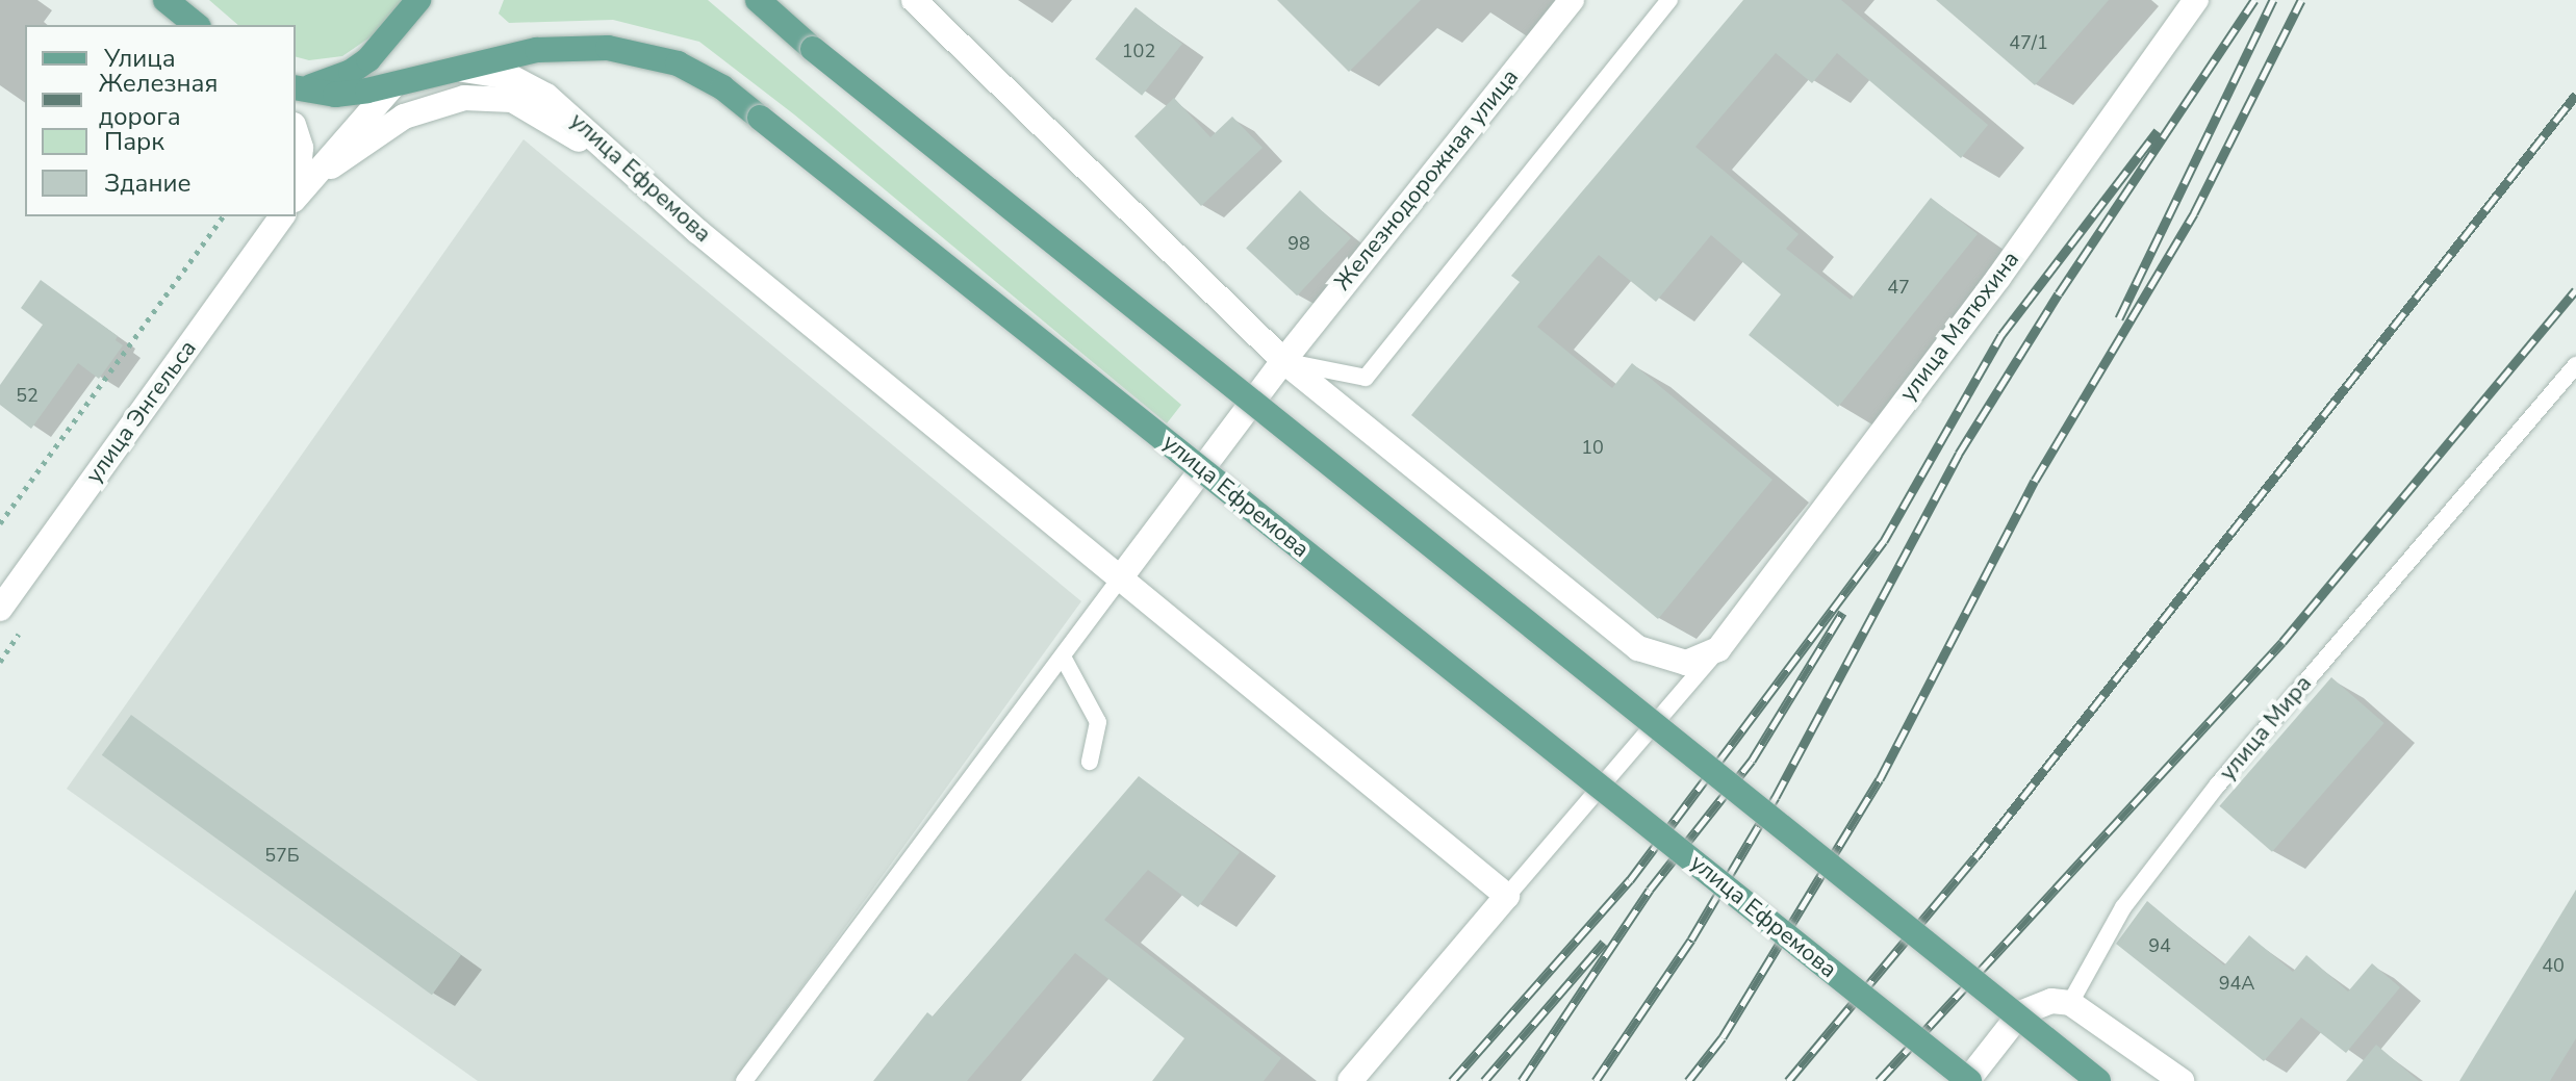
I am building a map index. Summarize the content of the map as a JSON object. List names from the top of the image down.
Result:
{
  "streets": {
    "main road": ["улица Ефремова"],
    "street": ["Железнодорожная улица", "улица Матюхина", "улица Энгельса"],
    "lane": ["улица Мира"]
  },
  "crossings": [
    ["улица Ефремова", "Железнодорожная улица"],
    ["улица Ефремова", "улица Энгельса"]
  ],
  "house_numbers": [
    "47/1",
    "102",
    "98",
    "47",
    "52",
    "10",
    "57Б",
    "94",
    "40",
    "94А"
  ],
  "legend": [
    "Улица",
    "Железная дорога",
    "Парк",
    "Здание"
  ]
}
